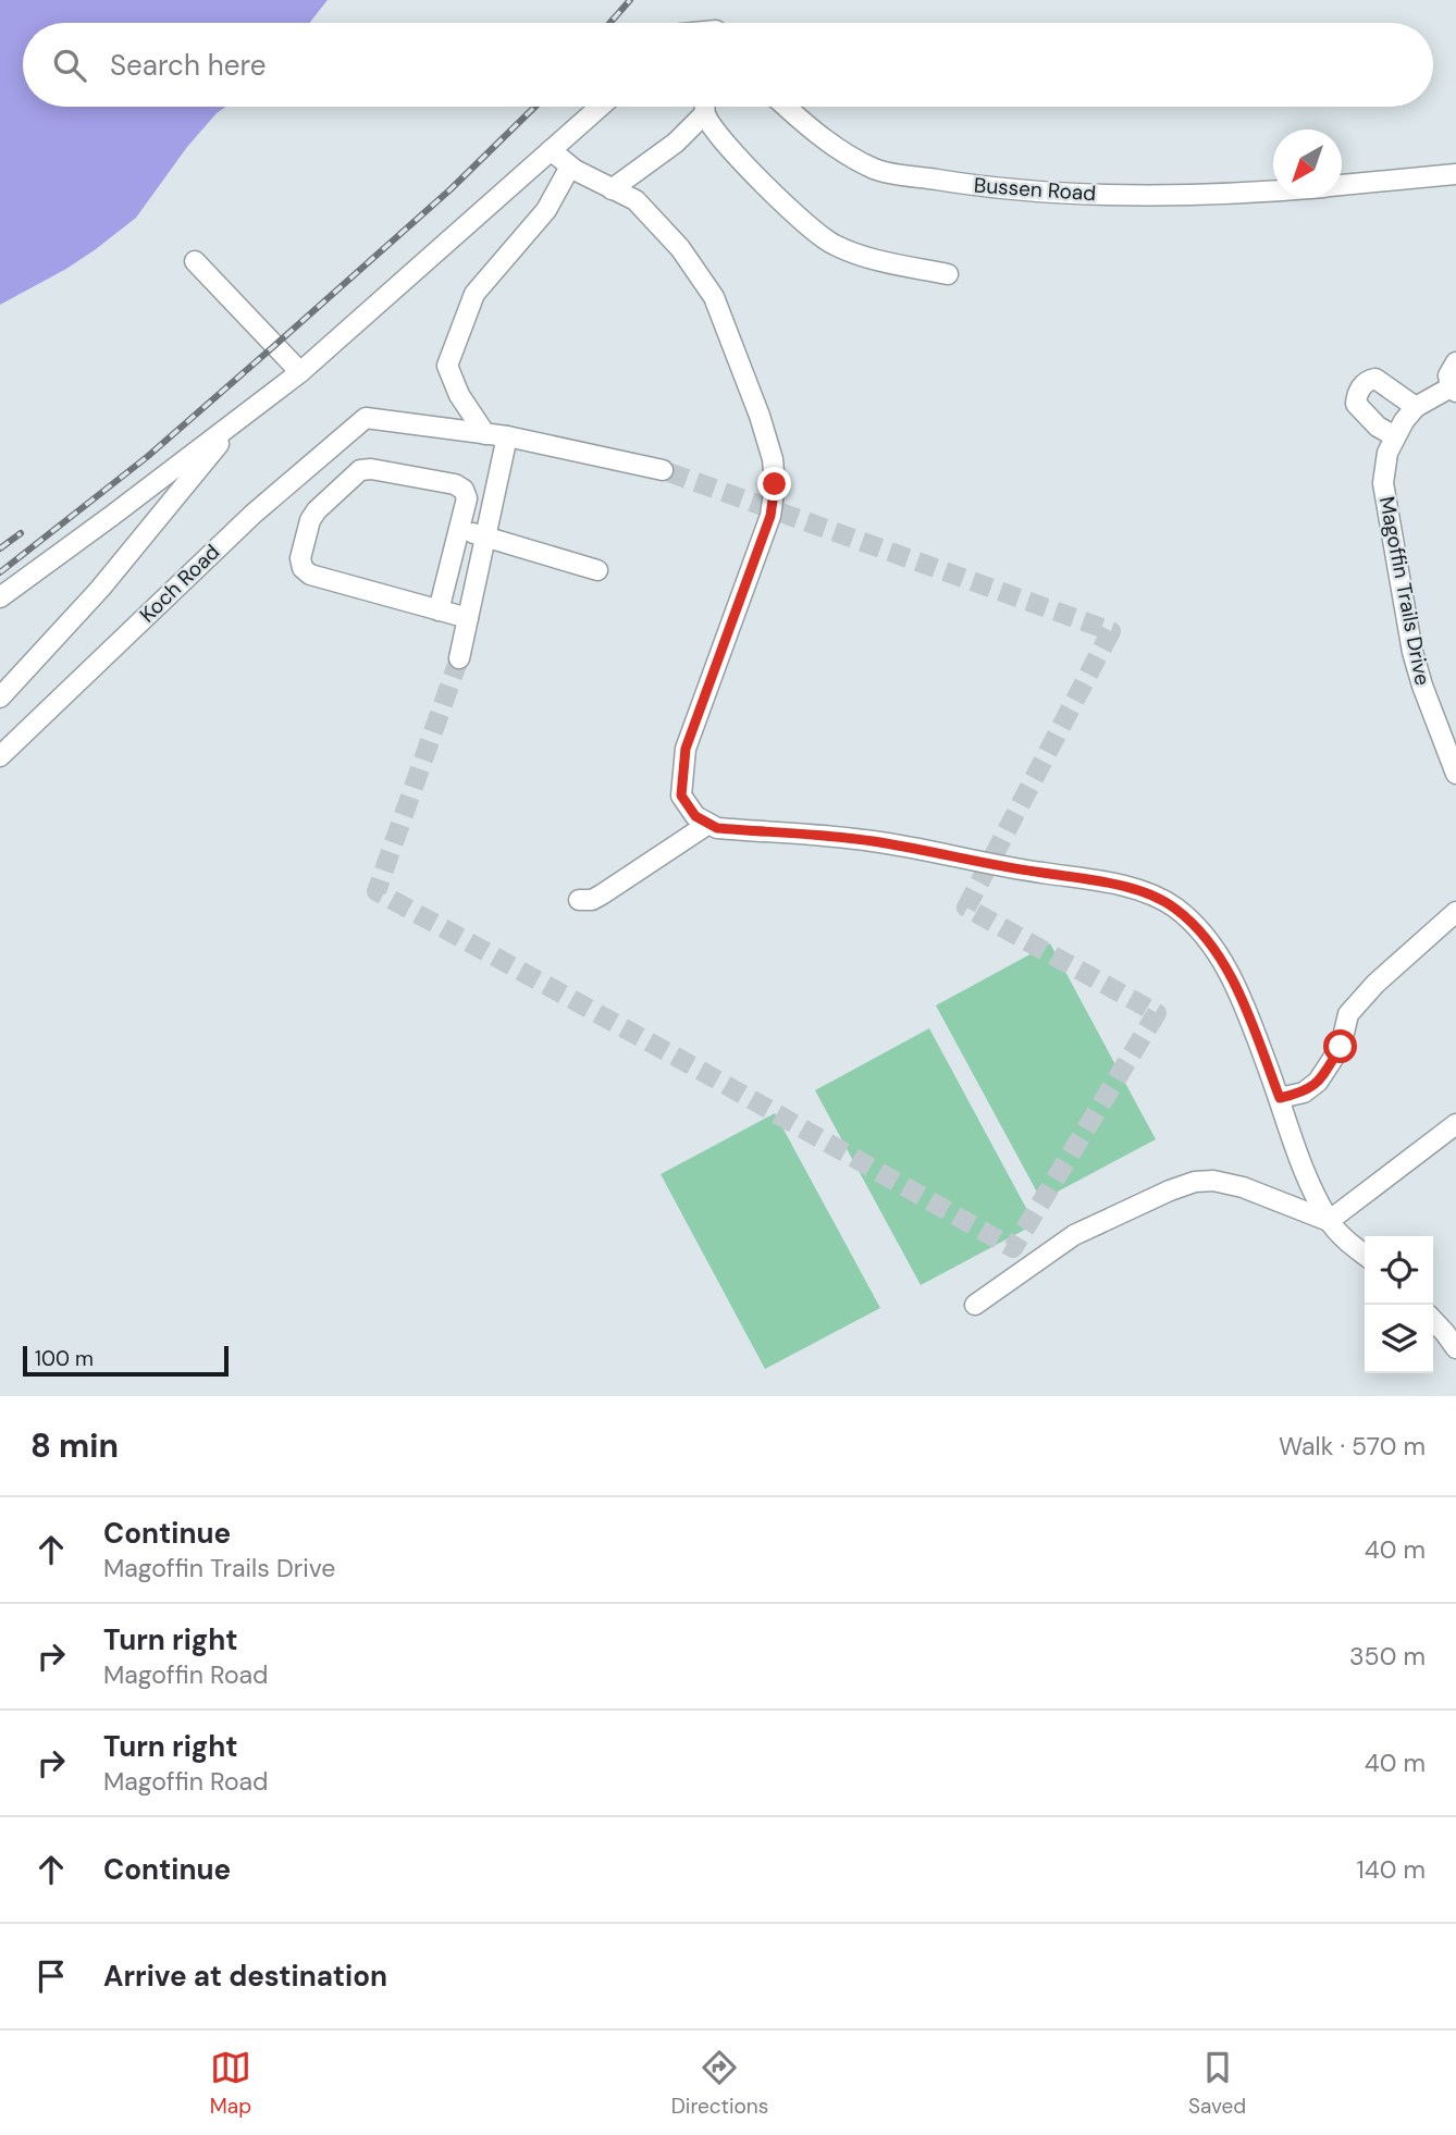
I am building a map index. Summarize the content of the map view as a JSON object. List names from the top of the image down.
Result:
{
  "streets": {
    "street": ["Bussen Road", "Koch Road", "Magoffin Trails Drive"]
  },
  "scale_bar": "100 m",
  "north": "bottom left",
  "page": {
    "search": "Search here",
    "scale": "100 m",
    "heading": ["8 min", "Walk · 570 m"],
    "list": [
      ["Continue", "Magoffin Trails Drive", "40 m"],
      ["Turn right", "Magoffin Road", "350 m"],
      ["Turn right", "Magoffin Road", "40 m"],
      ["Continue", "140 m"],
      "Arrive at destination"
    ],
    "nav": ["Map", "Directions", "Saved"]
  }
}
